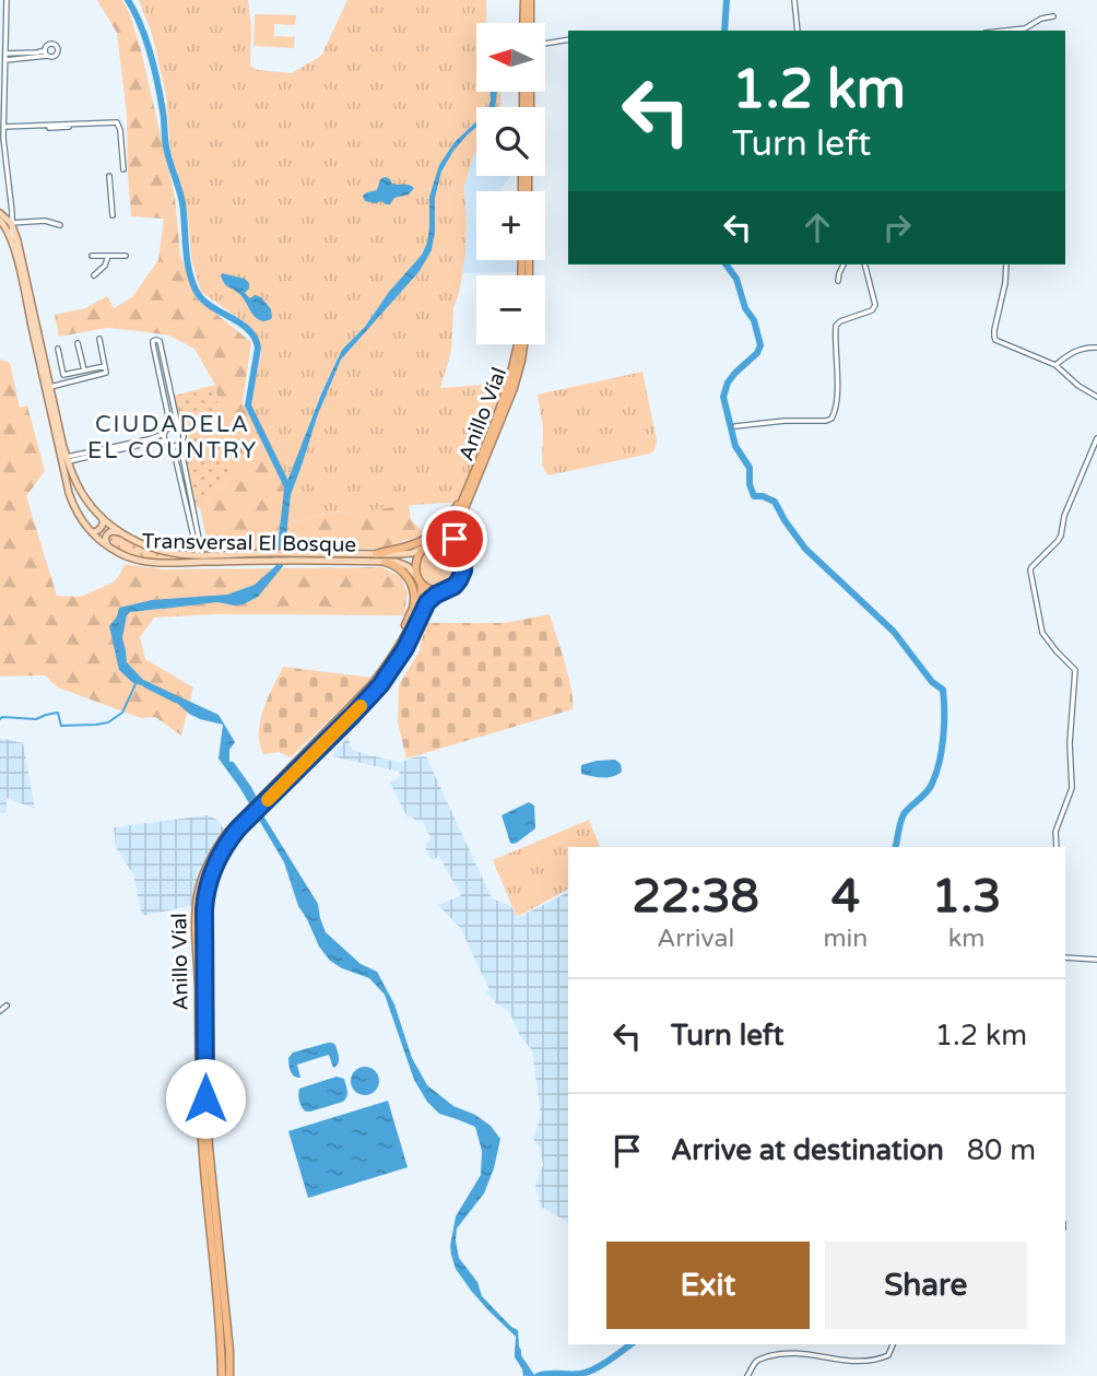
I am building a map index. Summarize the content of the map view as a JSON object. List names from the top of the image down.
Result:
{
  "streets": {
    "highway": ["Anillo Víal"],
    "main road": ["Transversal El Bosque"]
  },
  "crossings": [
    ["Anillo Víal", "Transversal El Bosque"]
  ],
  "districts": ["CIUDADELA EL COUNTRY"],
  "north": "left",
  "page": {
    "map_buttons": ["+", "−"],
    "turn": ["1.2 km", "Turn left"],
    "eta": [
      "22:38",
      "Arrival",
      "4",
      "min",
      "1.3",
      "km"
    ],
    "list": [
      {
        "name": "Turn left",
        "value": "1.2 km"
      },
      {
        "name": "Arrive at destination",
        "value": "80 m"
      }
    ],
    "buttons": ["Exit", "Share"]
  }
}
